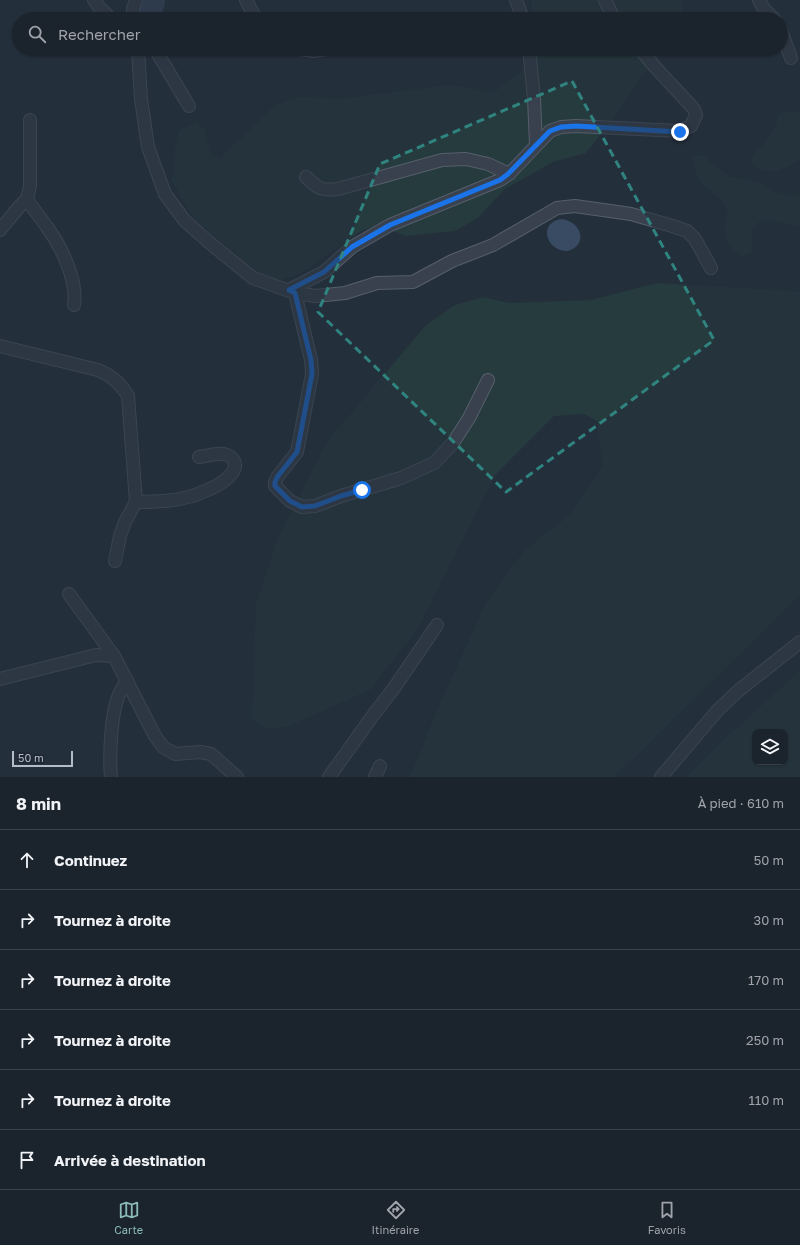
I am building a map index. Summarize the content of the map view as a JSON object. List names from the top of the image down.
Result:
{
  "scale_bar": "50 m",
  "page": {
    "search": "Rechercher",
    "scale": "50 m",
    "heading": ["8 min", "À pied · 610 m"],
    "list": [
      ["Continuez", "50 m"],
      ["Tournez à droite", "30 m"],
      ["Tournez à droite", "170 m"],
      ["Tournez à droite", "250 m"],
      ["Tournez à droite", "110 m"],
      "Arrivée à destination"
    ],
    "nav": ["Carte", "Itinéraire", "Favoris"]
  }
}
